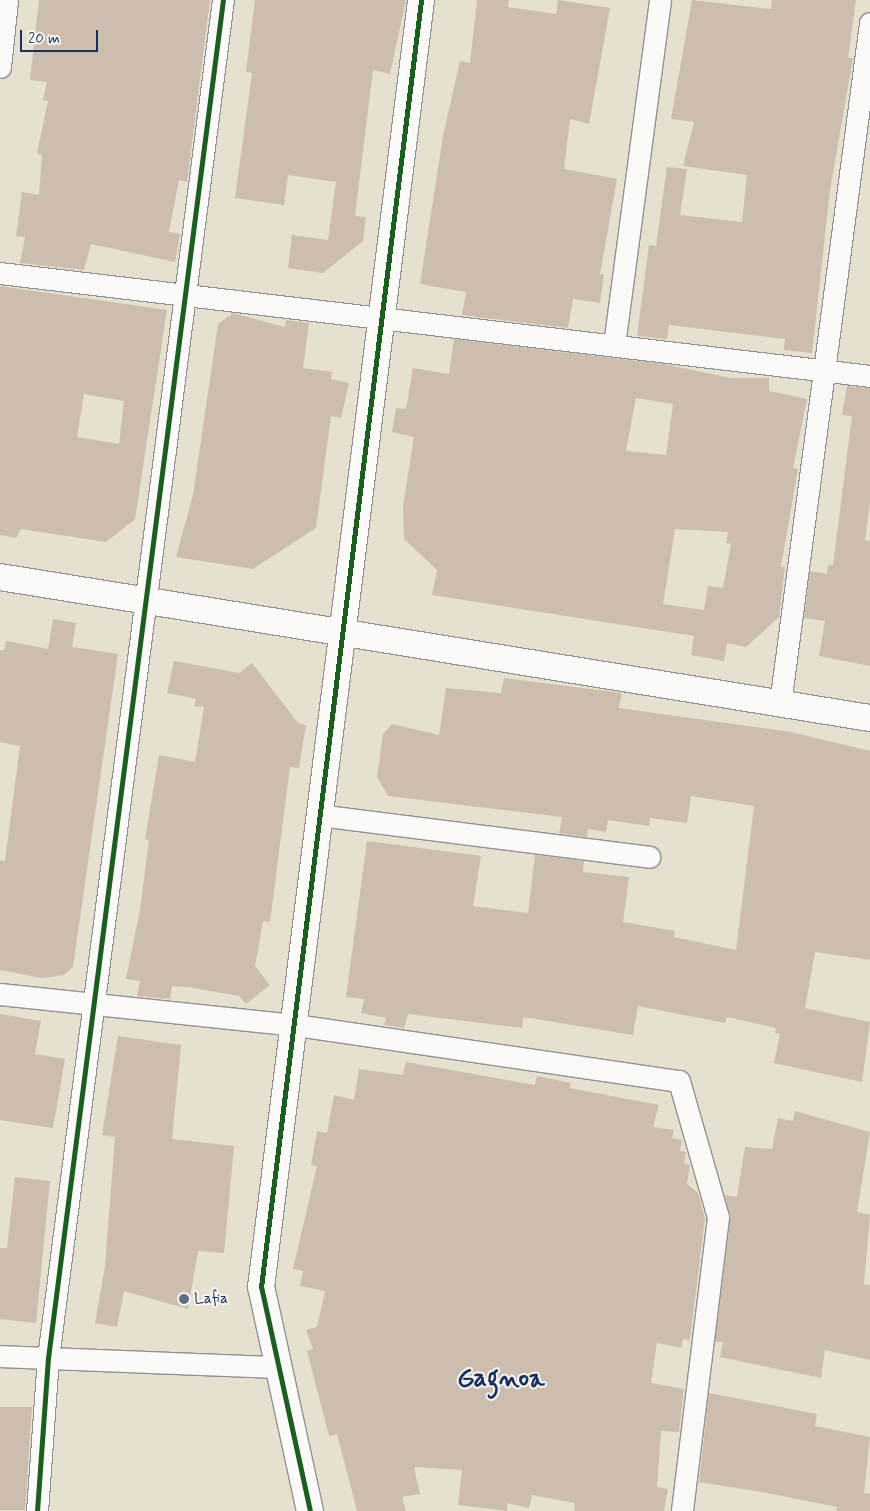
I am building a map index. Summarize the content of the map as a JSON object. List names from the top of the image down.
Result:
{
  "districts": ["Gagnoa"],
  "places": ["Lafia"],
  "scale_bar": "20 m"
}
